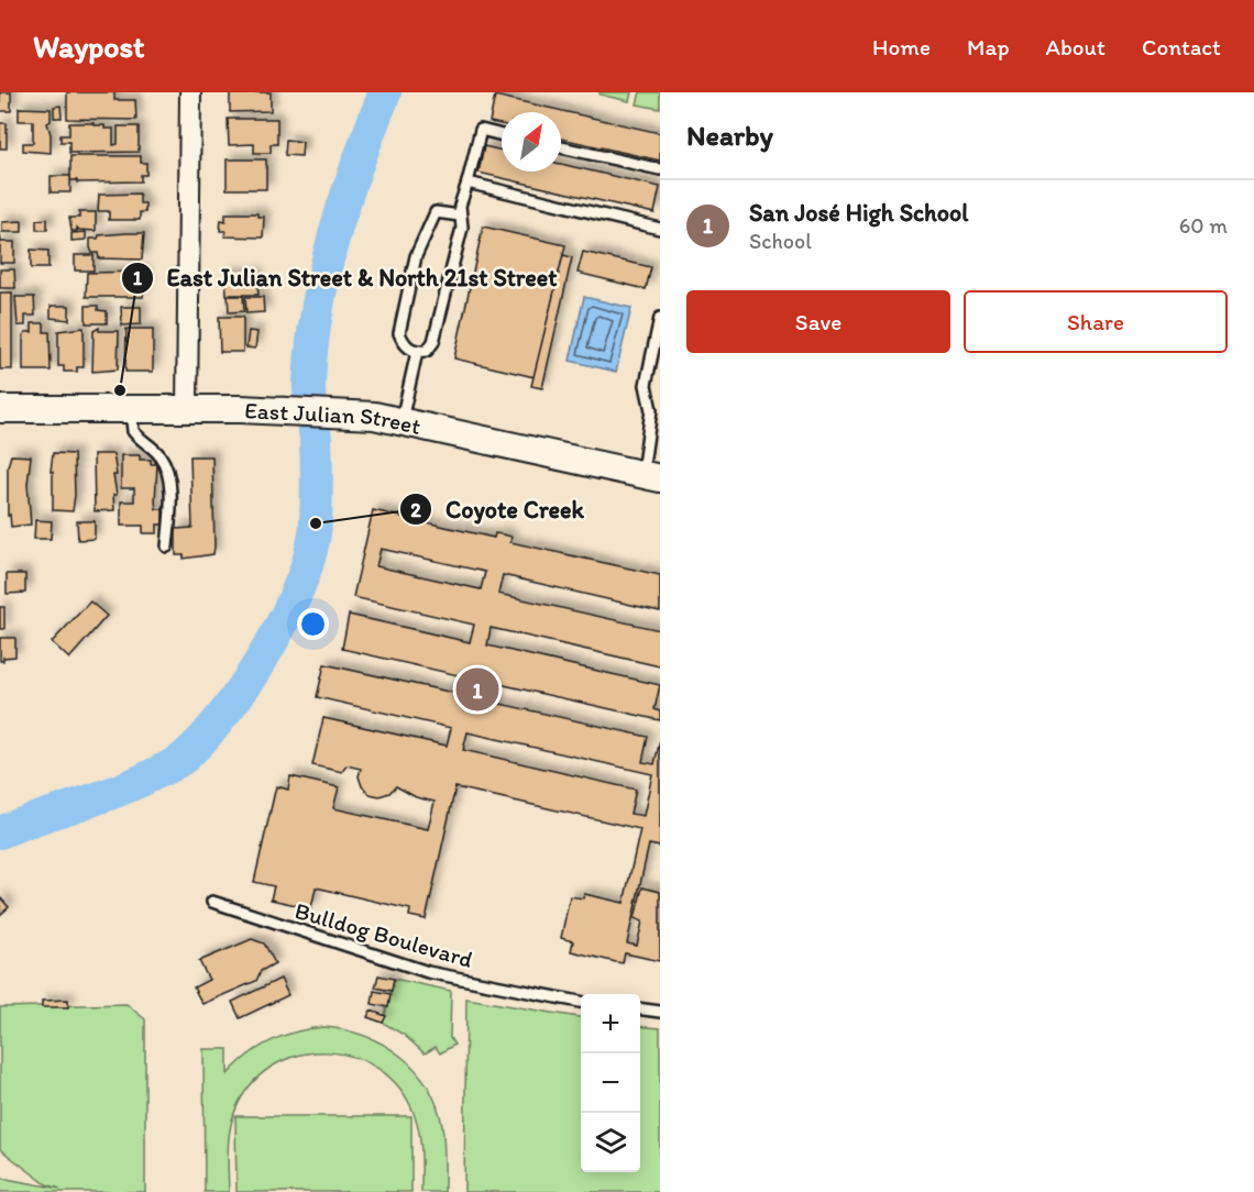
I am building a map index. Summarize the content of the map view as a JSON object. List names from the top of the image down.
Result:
{
  "streets": {
    "main road": ["East Julian Street"],
    "lane": ["Bulldog Boulevard"]
  },
  "places": ["East Julian Street & North 21st Street", "Coyote Creek"],
  "north": "top right",
  "page": {
    "header": "Waypost",
    "nav": [
      "Home",
      "Map",
      "About",
      "Contact"
    ],
    "heading": "Nearby",
    "list": [
      {
        "mark": "1",
        "name": "San José High School",
        "note": "School",
        "value": "60 m"
      }
    ],
    "buttons": ["Save", "Share"],
    "pins": "1",
    "map_buttons": ["+", "−"]
  }
}
